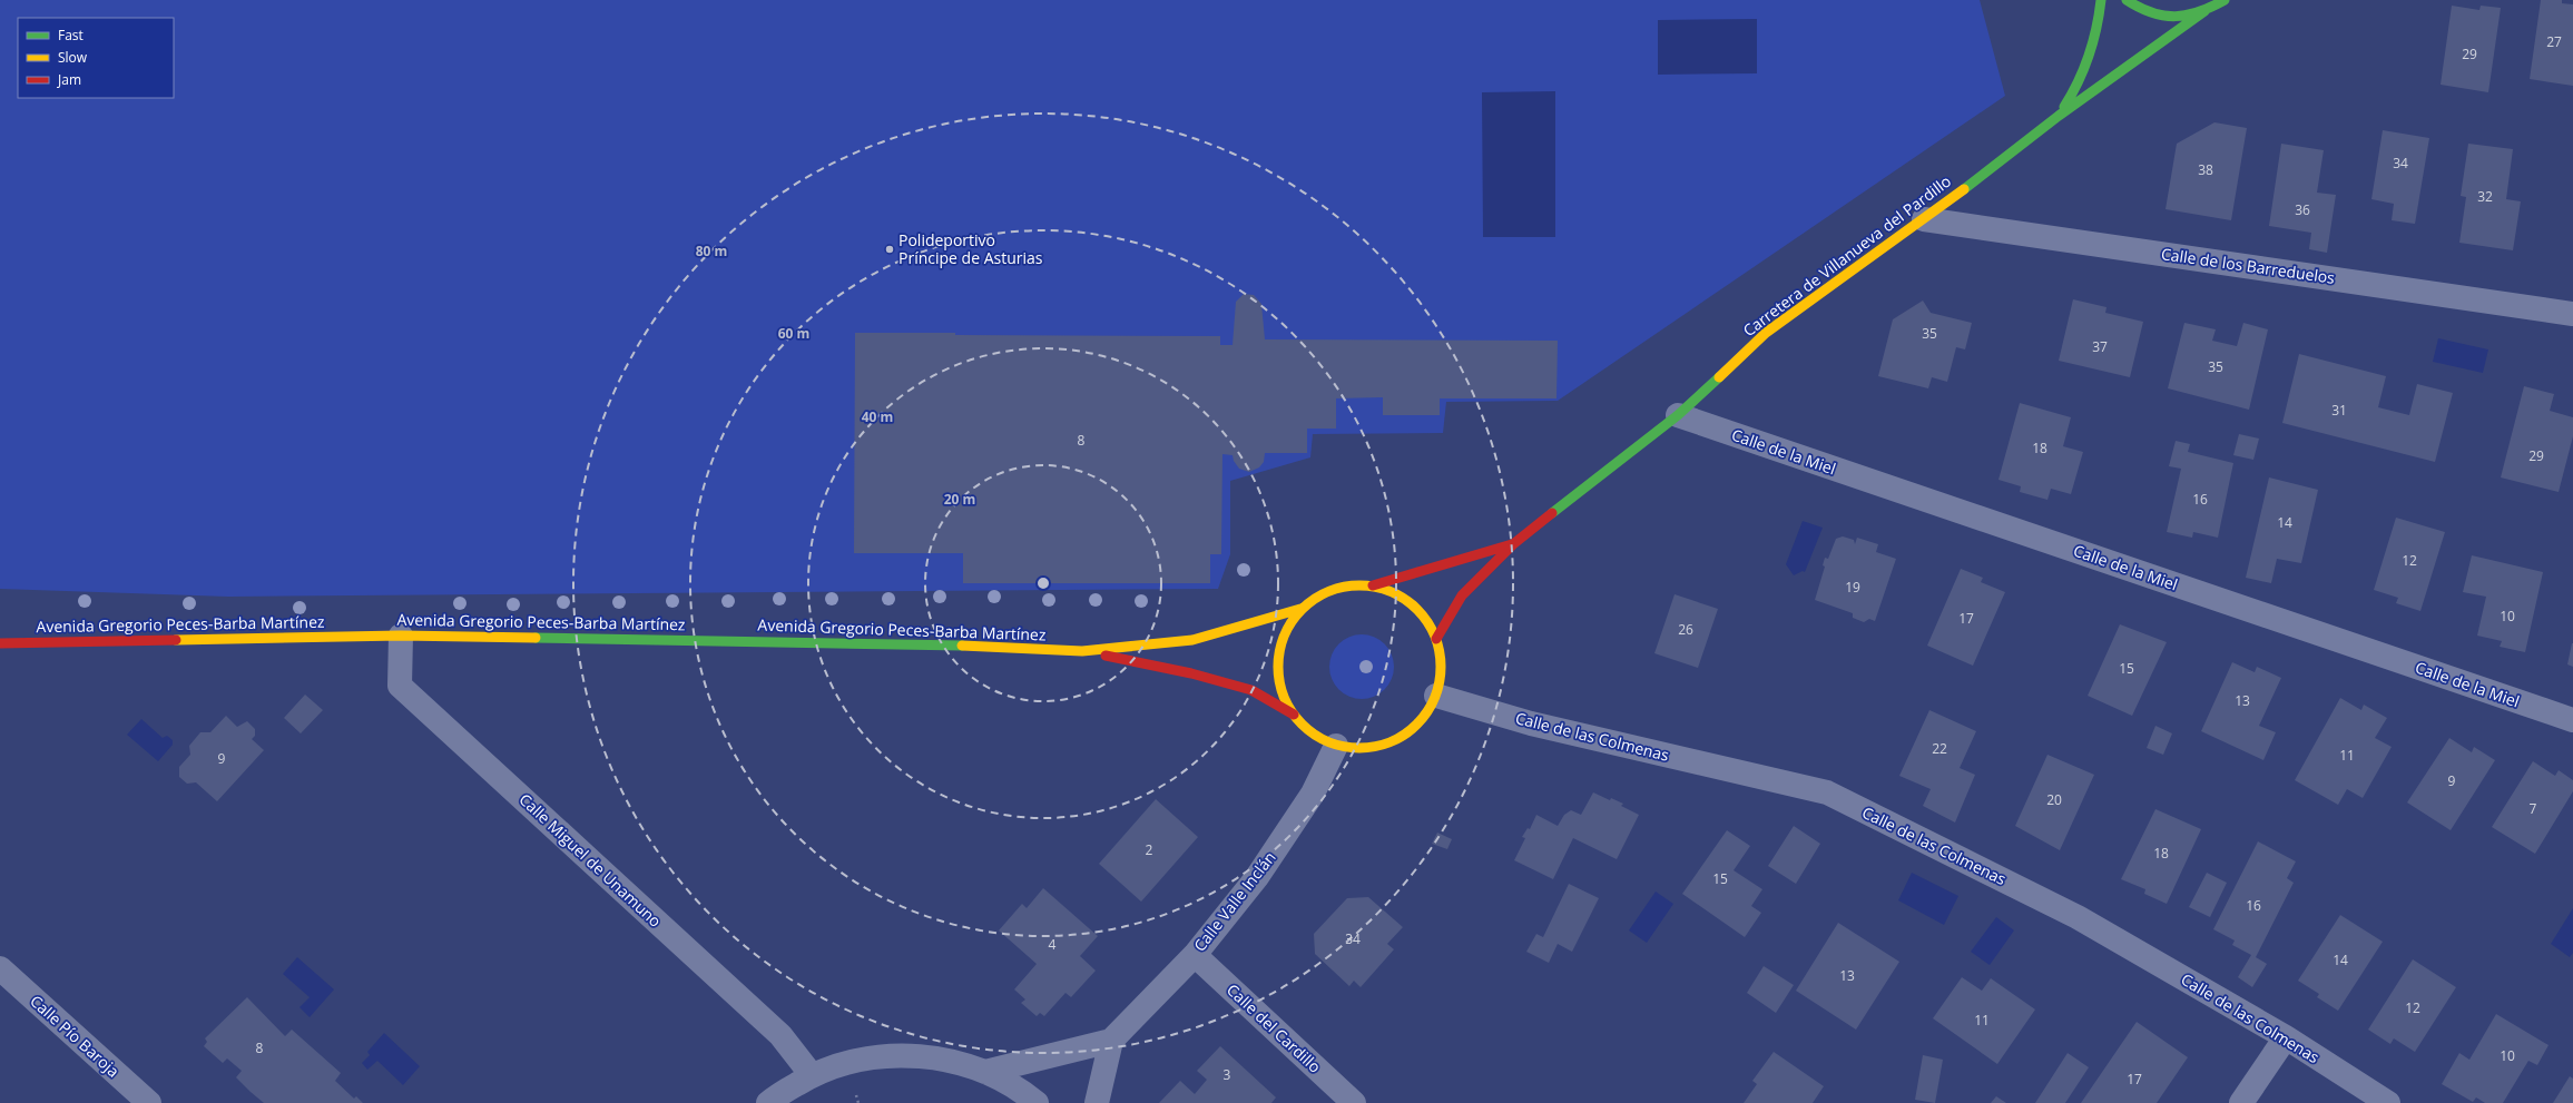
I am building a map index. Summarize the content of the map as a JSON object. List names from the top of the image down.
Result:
{
  "streets": {
    "street": [
      "Carretera de Villanueva del Pardillo",
      "Calle de los Barreduelos",
      "Calle de la Miel",
      "Avenida Gregorio Peces-Barba Martínez",
      "Calle de las Colmenas",
      "Calle Miguel de Unamuno",
      "Calle Valle Inclán",
      "Calle del Cardillo",
      "Calle Pío Baroja"
    ]
  },
  "crossings": [
    ["Carretera de Villanueva del Pardillo", "Calle de los Barreduelos"],
    ["Carretera de Villanueva del Pardillo", "Calle de la Miel"],
    ["Avenida Gregorio Peces-Barba Martínez", "Calle Miguel de Unamuno"],
    ["Calle Valle Inclán", "Calle del Cardillo"]
  ],
  "places": ["Polideportivo Príncipe de Asturias"],
  "house_numbers": [
    "27",
    "29",
    "34",
    "38",
    "32",
    "36",
    "35",
    "37",
    "35",
    "31",
    "8",
    "18",
    "29",
    "16",
    "14",
    "12",
    "19",
    "10",
    "17",
    "26",
    "15",
    "13",
    "22",
    "11",
    "9",
    "9",
    "20",
    "7",
    "2",
    "18",
    "15",
    "16",
    "34",
    "4",
    "14",
    "13",
    "12",
    "11",
    "8",
    "10",
    "3",
    "17"
  ],
  "legend": ["Fast", "Slow", "Jam"],
  "rings": [
    "80 m",
    "60 m",
    "40 m",
    "20 m"
  ]
}
